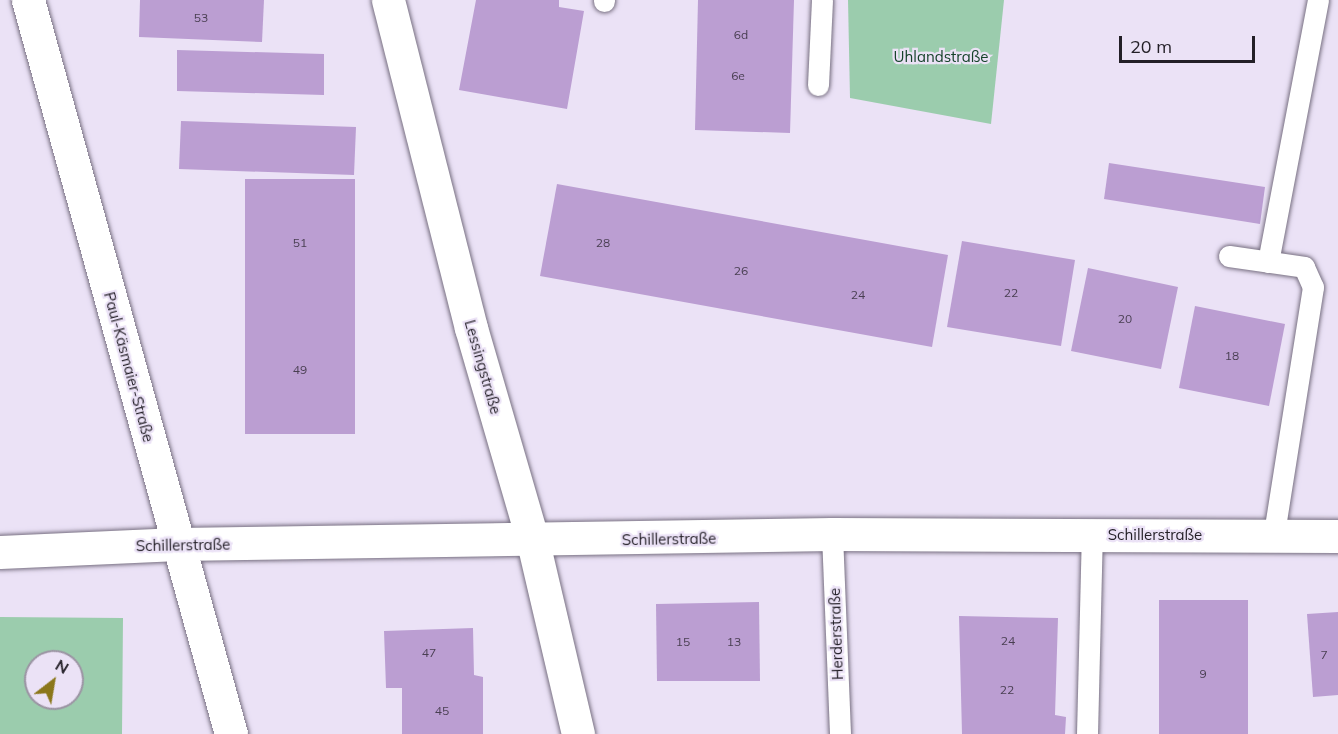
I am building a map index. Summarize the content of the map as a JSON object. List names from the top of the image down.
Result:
{
  "streets": {
    "street": ["Paul-Käsmaier-Straße", "Lessingstraße", "Schillerstraße"],
    "lane": ["Herderstraße"]
  },
  "crossings": [
    ["Paul-Käsmaier-Straße", "Schillerstraße"],
    ["Lessingstraße", "Schillerstraße"],
    ["Schillerstraße", "Herderstraße"]
  ],
  "parks": ["Uhlandstraße"],
  "house_numbers": [
    "53",
    "6d",
    "6e",
    "51",
    "28",
    "26",
    "22",
    "24",
    "20",
    "18",
    "49",
    "24",
    "15",
    "13",
    "47",
    "7",
    "9",
    "22",
    "45"
  ],
  "scale_bar": "20 m",
  "north": "top right"
}
